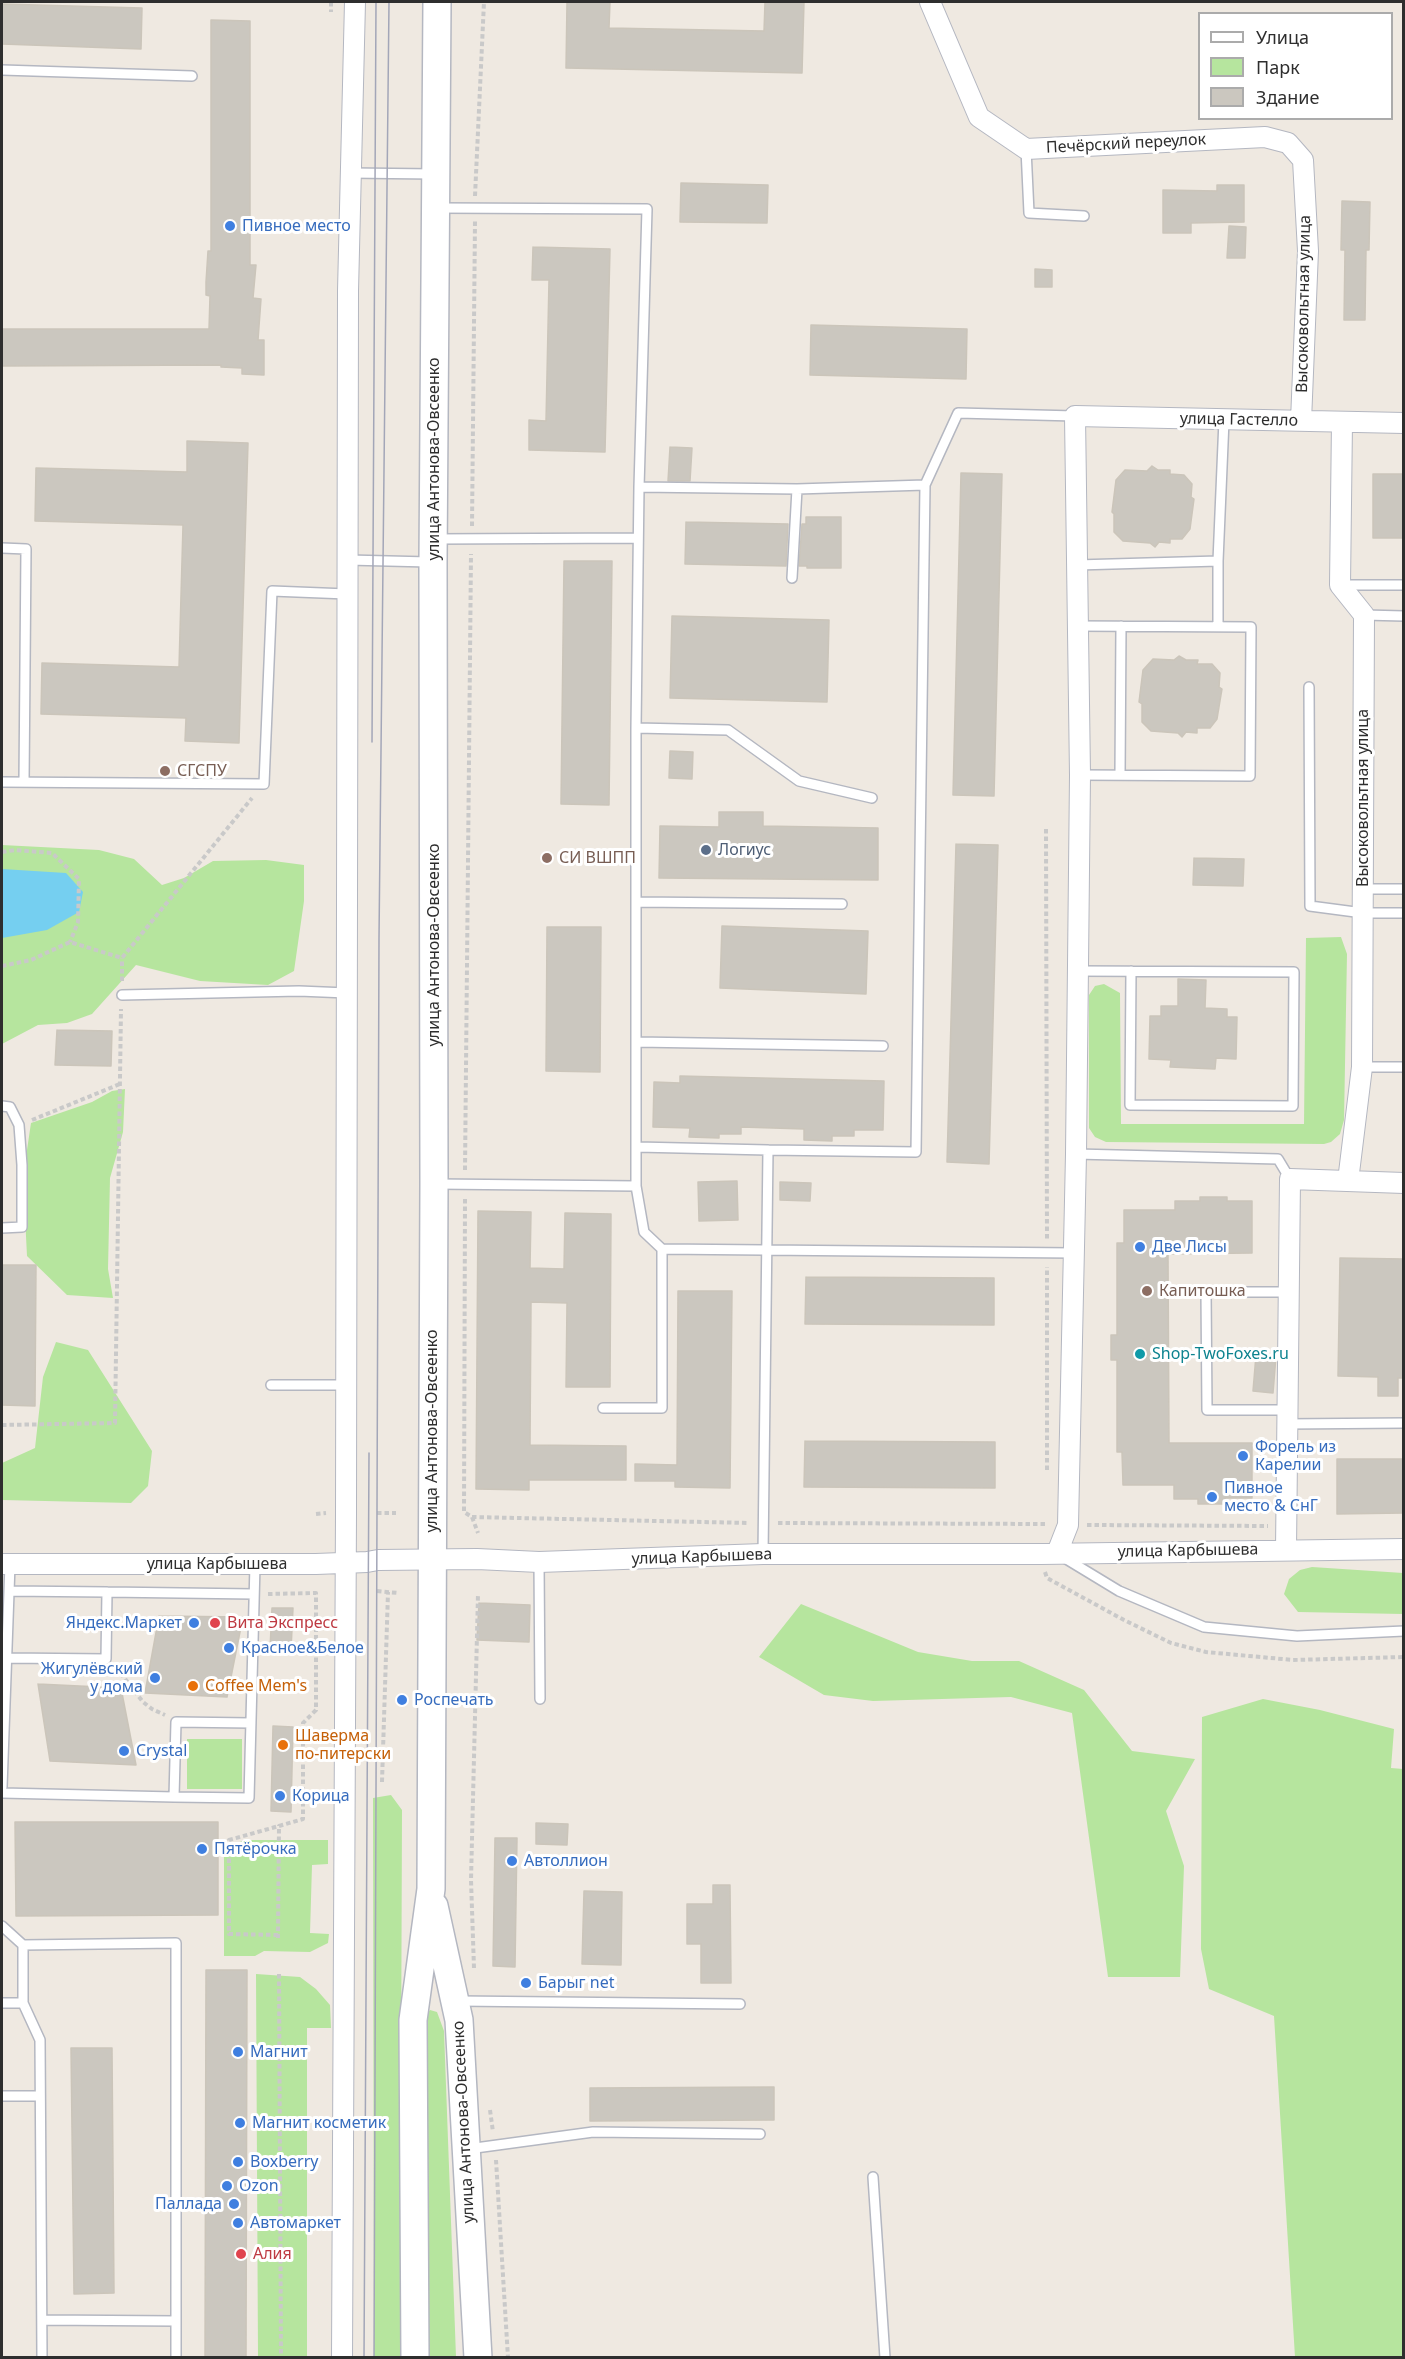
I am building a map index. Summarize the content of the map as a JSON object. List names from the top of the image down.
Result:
{
  "streets": {
    "main road": ["улица Антонова-Овсеенко"],
    "street": [
      "Печёрский переулок",
      "Высоковольтная улица",
      "улица Гастелло",
      "улица Карбышева"
    ]
  },
  "crossings": [
    ["Печёрский переулок", "Высоковольтная улица"],
    ["Высоковольтная улица", "улица Гастелло"],
    ["улица Антонова-Овсеенко", "улица Карбышева"]
  ],
  "places": [
    "Пивное место",
    "СГСПУ",
    "Логиус",
    "СИ ВШПП",
    "Две Лисы",
    "Капитошка",
    "Shop-TwoFoxes.ru",
    "Форель из Карелии",
    "Пивное место & СнГ",
    "Яндекс.Маркет",
    "Вита Экспресс",
    "Красное&Белое",
    "Жигулёвский у дома",
    "Coffee Mem's",
    "Роспечать",
    "Шаверма по-питерски",
    "Crystal",
    "Корица",
    "Пятёрочка",
    "Автоллион",
    "Барыг net",
    "Магнит",
    "Магнит косметик",
    "Boxberry",
    "Ozon",
    "Паллада",
    "Автомаркет",
    "Алия"
  ],
  "legend": ["Улица", "Парк", "Здание"]
}
